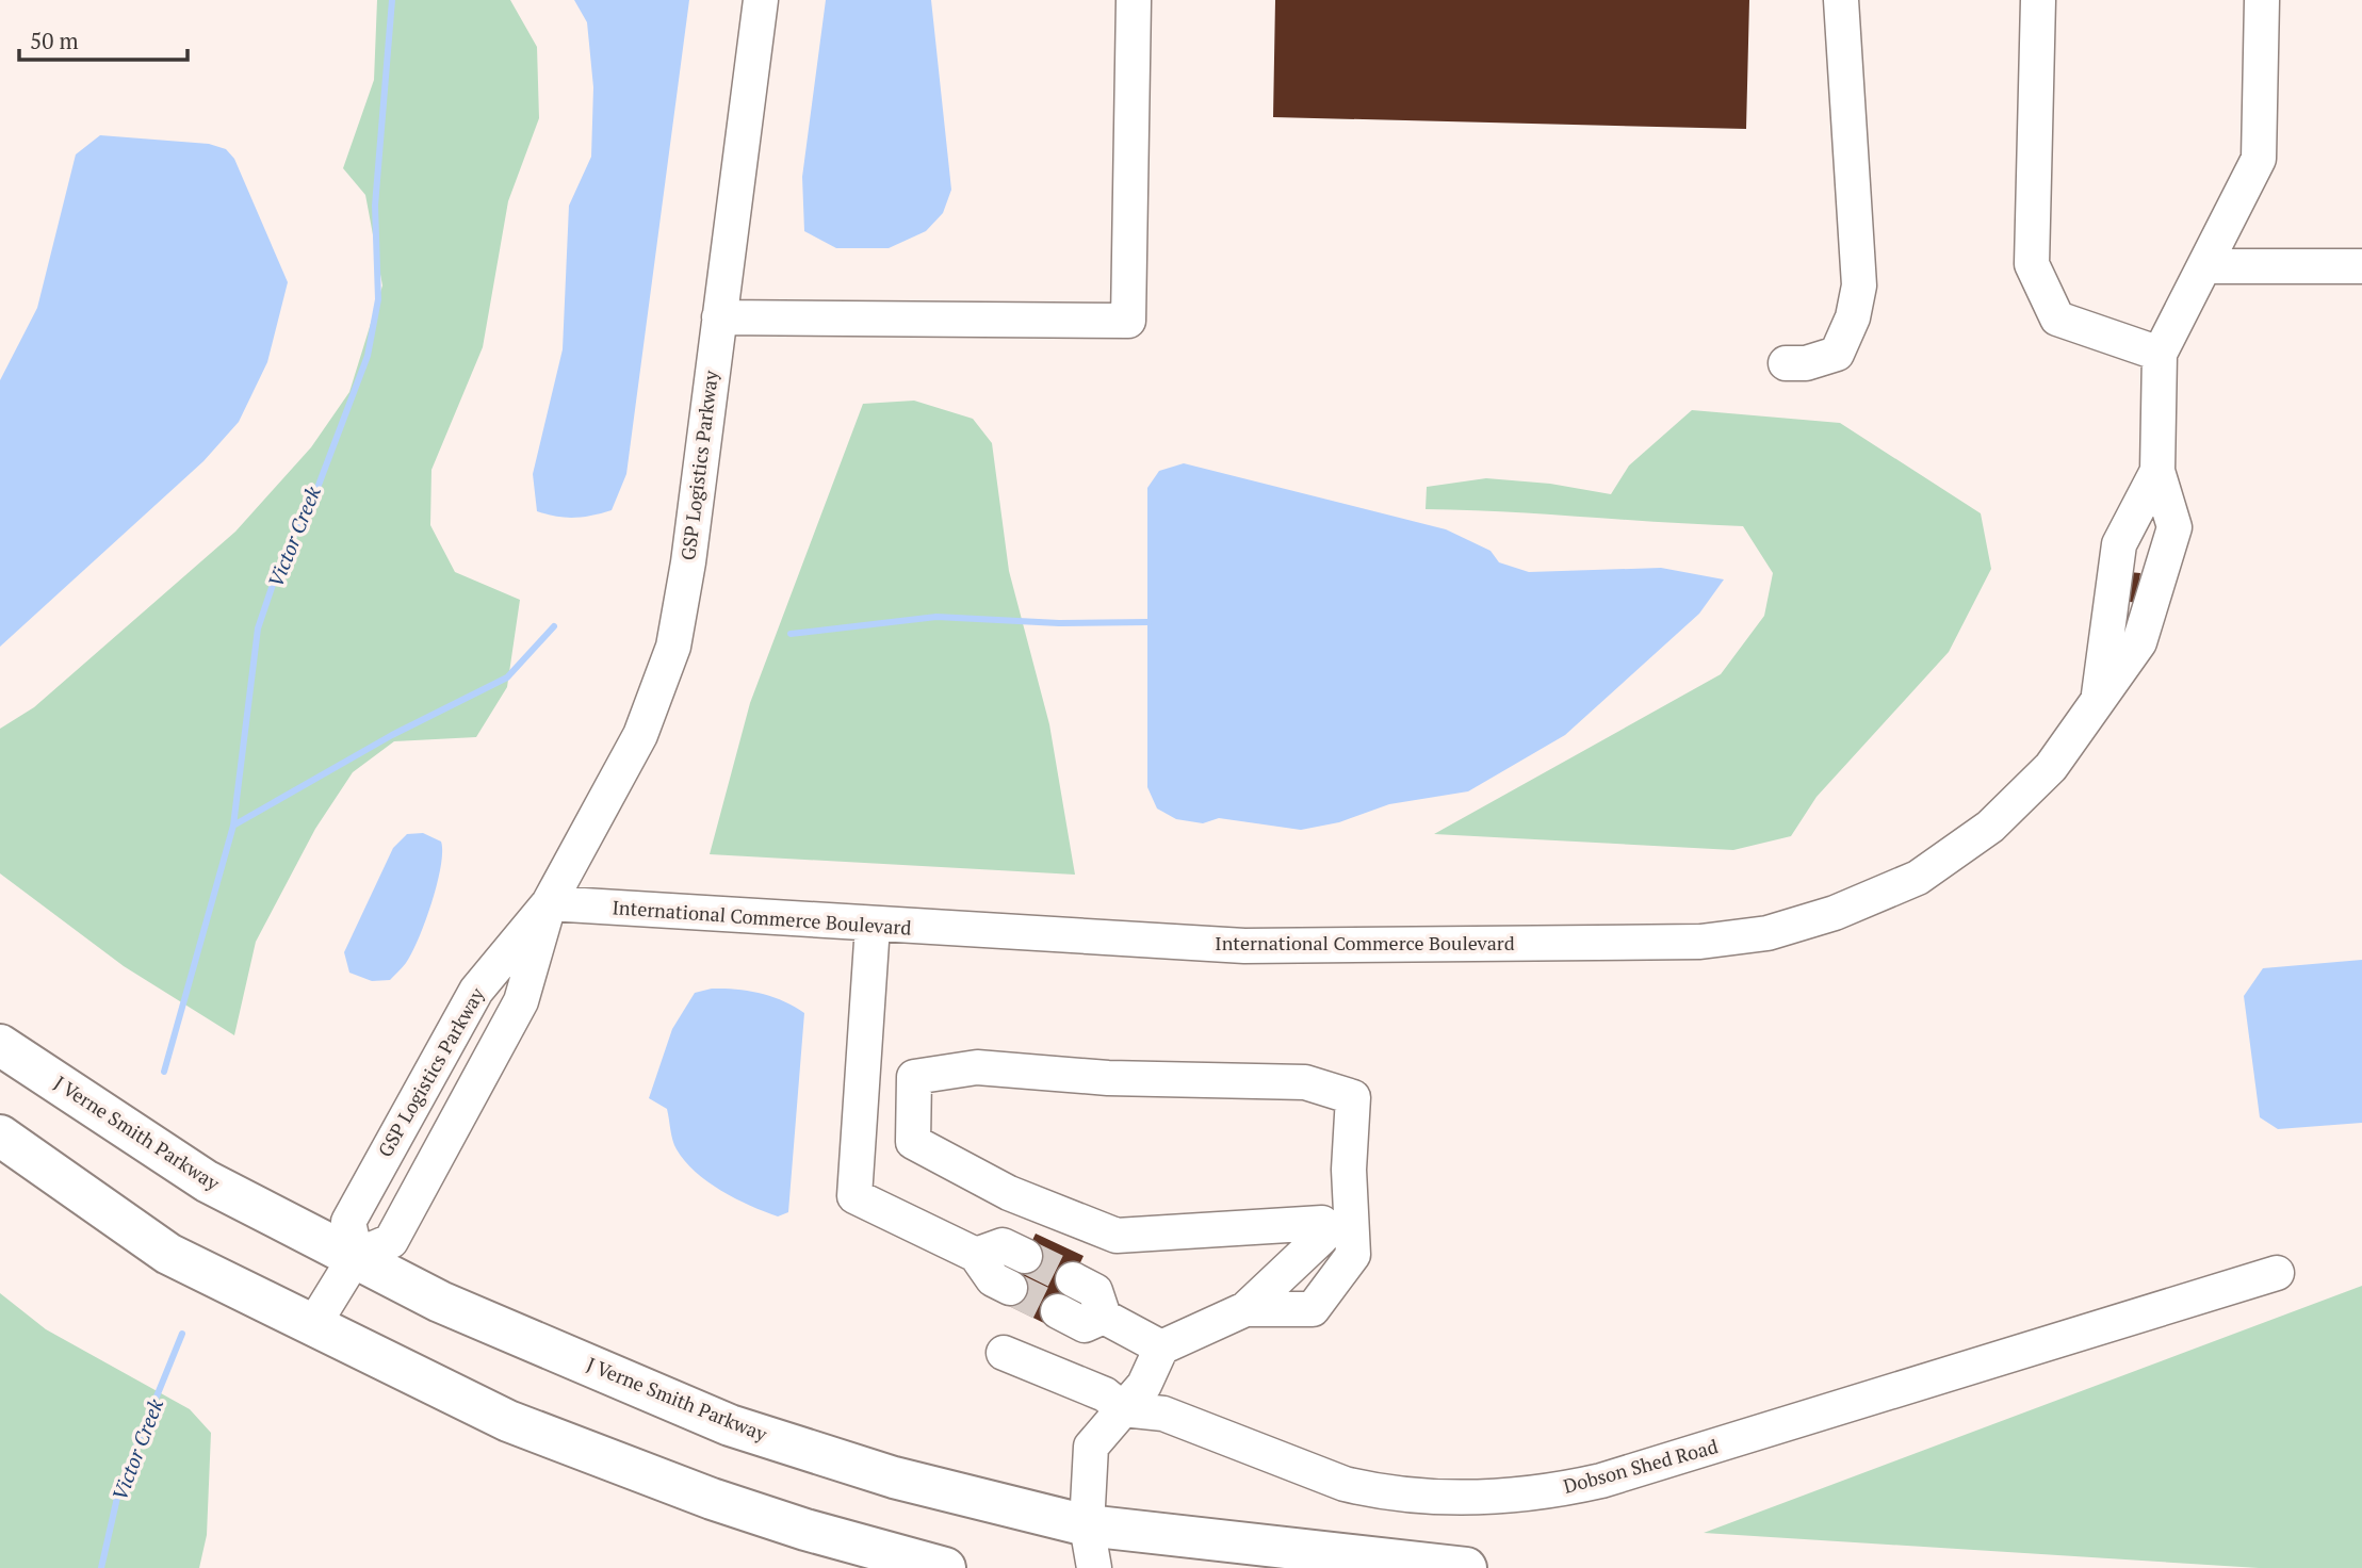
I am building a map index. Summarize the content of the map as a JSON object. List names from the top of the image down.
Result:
{
  "streets": {
    "main road": ["J Verne Smith Parkway"],
    "street": ["GSP Logistics Parkway", "International Commerce Boulevard", "Dobson Shed Road"]
  },
  "crossings": [
    ["GSP Logistics Parkway", "International Commerce Boulevard"],
    ["GSP Logistics Parkway", "J Verne Smith Parkway"]
  ],
  "water": ["Victor Creek"],
  "scale_bar": "50 m"
}
